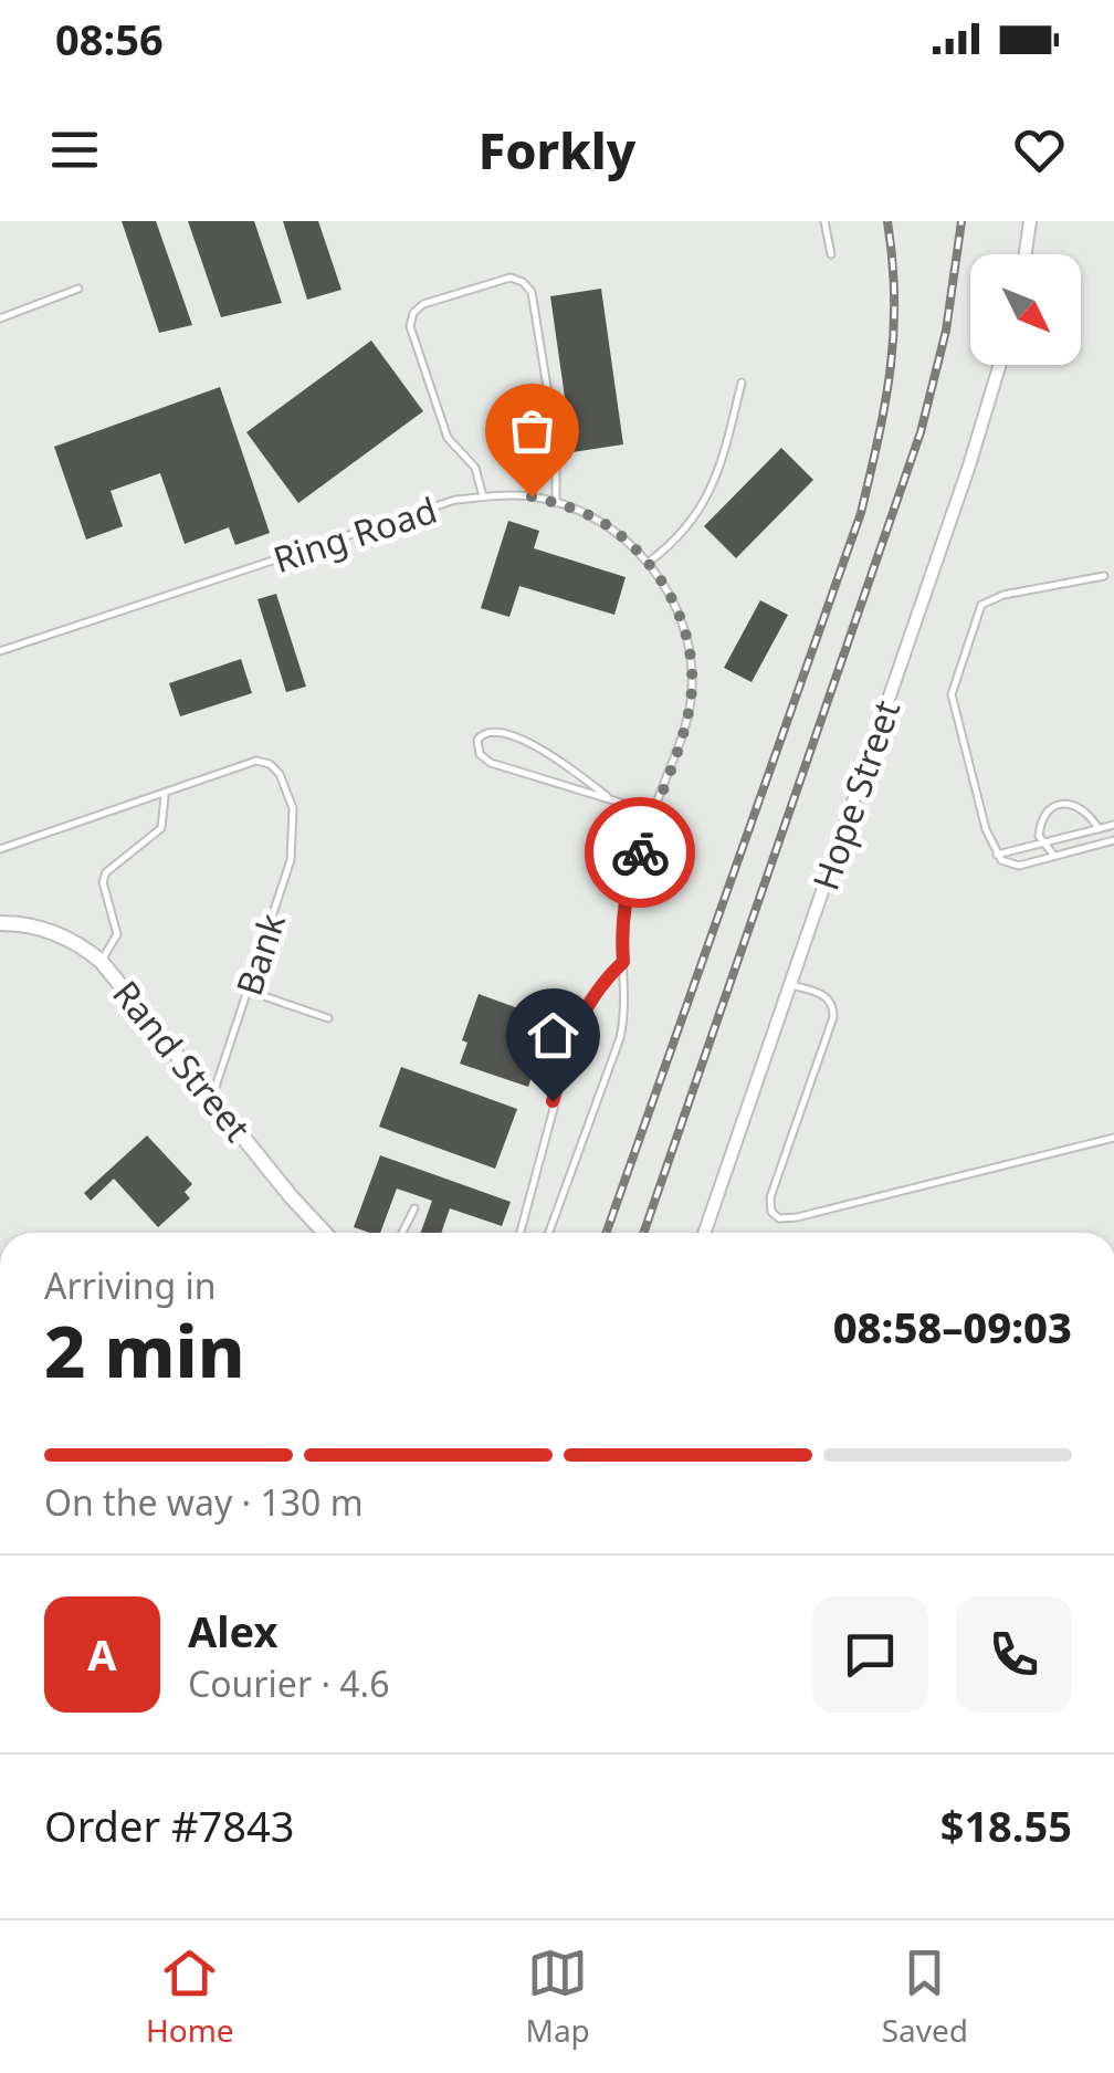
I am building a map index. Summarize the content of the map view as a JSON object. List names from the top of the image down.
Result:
{
  "streets": {
    "street": ["Hope Street", "Rand Street"],
    "lane": ["Ring Road", "Bank"]
  },
  "crossings": [
    ["Bank", "Rand Street"]
  ],
  "north": "bottom right",
  "page": {
    "status": "08:56",
    "header": "Forkly",
    "heading": ["2 min", "Arriving in", "08:58–09:03"],
    "panel": [
      "Alex",
      "Courier · 4.6",
      "Order #7843",
      "$18.55"
    ],
    "bar": "On the way · 130 m",
    "round": "A",
    "tabs": ["Home", "Map", "Saved"]
  }
}
